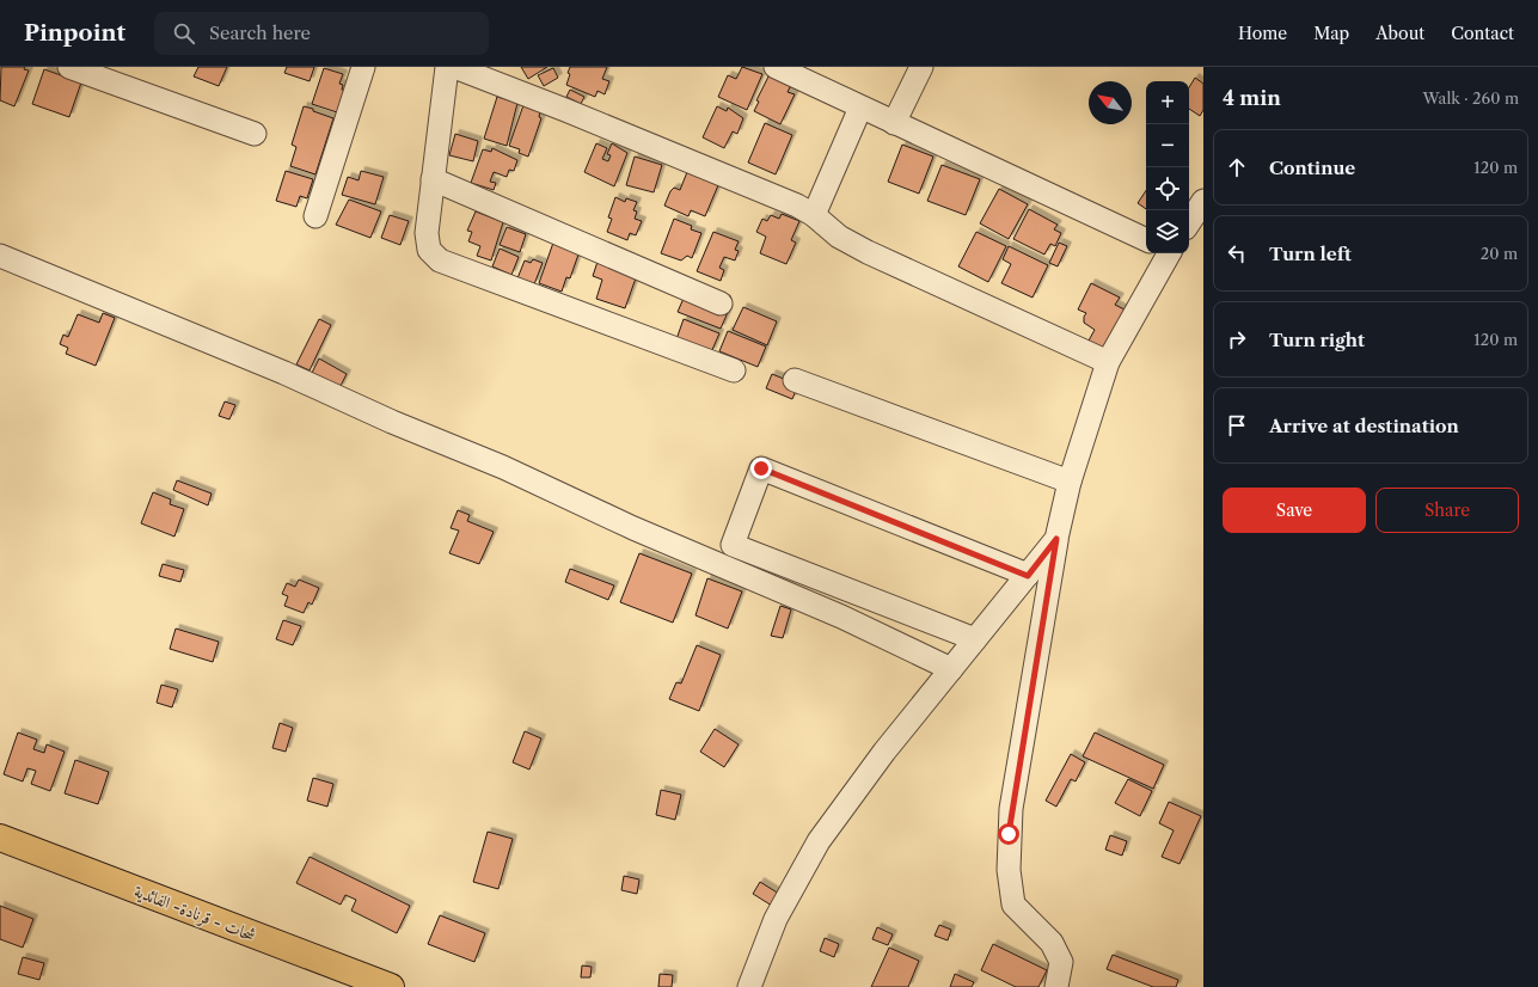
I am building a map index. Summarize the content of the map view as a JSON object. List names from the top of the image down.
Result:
{
  "streets": {
    "main road": ["شحات - قرنادة- الفائدية"]
  },
  "north": "top left",
  "page": {
    "header": "Pinpoint",
    "search": "Search here",
    "nav": [
      "Home",
      "Map",
      "About",
      "Contact"
    ],
    "heading": ["4 min", "Walk · 260 m"],
    "map_buttons": ["+", "−"],
    "list": [
      ["Continue", "120 m"],
      ["Turn left", "20 m"],
      ["Turn right", "120 m"],
      "Arrive at destination"
    ],
    "buttons": ["Save", "Share"]
  }
}
